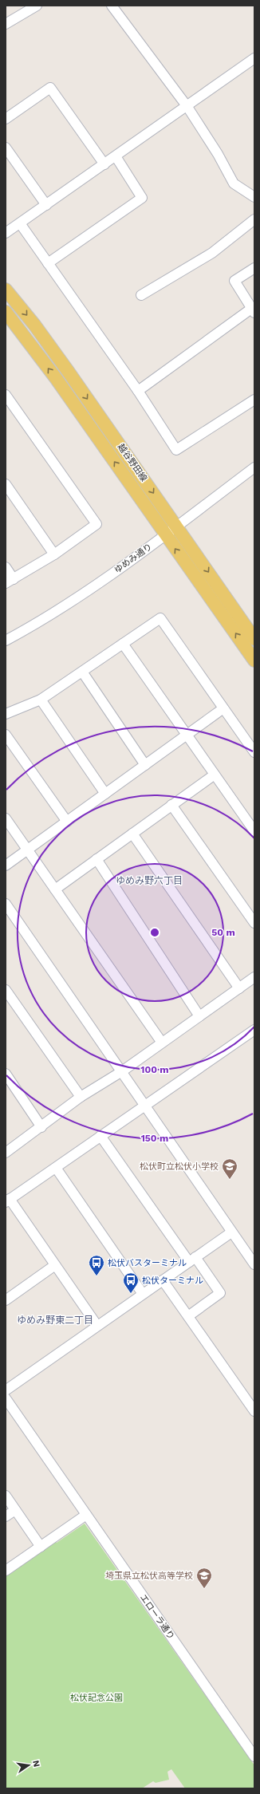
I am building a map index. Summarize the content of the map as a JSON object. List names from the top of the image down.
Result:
{
  "streets": {
    "main road": ["越谷野田線"],
    "street": ["ゆめみ通り", "エローラ通り"]
  },
  "crossings": [
    ["越谷野田線", "ゆめみ通り"]
  ],
  "districts": ["ゆめみ野六丁目", "ゆめみ野東二丁目"],
  "parks": ["松伏記念公園"],
  "places": {
    "school or university": ["松伏町立松伏小学校", "埼玉県立松伏高等学校"],
    "bus stop": ["松伏バスターミナル", "松伏ターミナル"]
  },
  "north": "right",
  "rings": ["50 m", "100 m", "150 m"]
}
